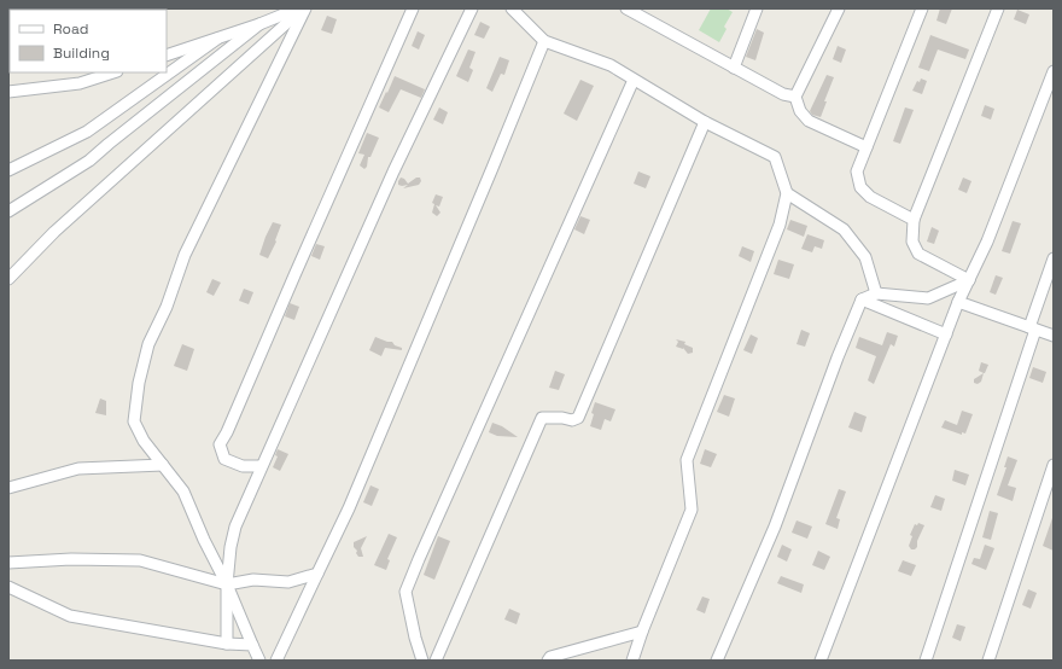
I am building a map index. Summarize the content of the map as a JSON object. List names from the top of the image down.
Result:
{
  "legend": ["Road", "Building"]
}
